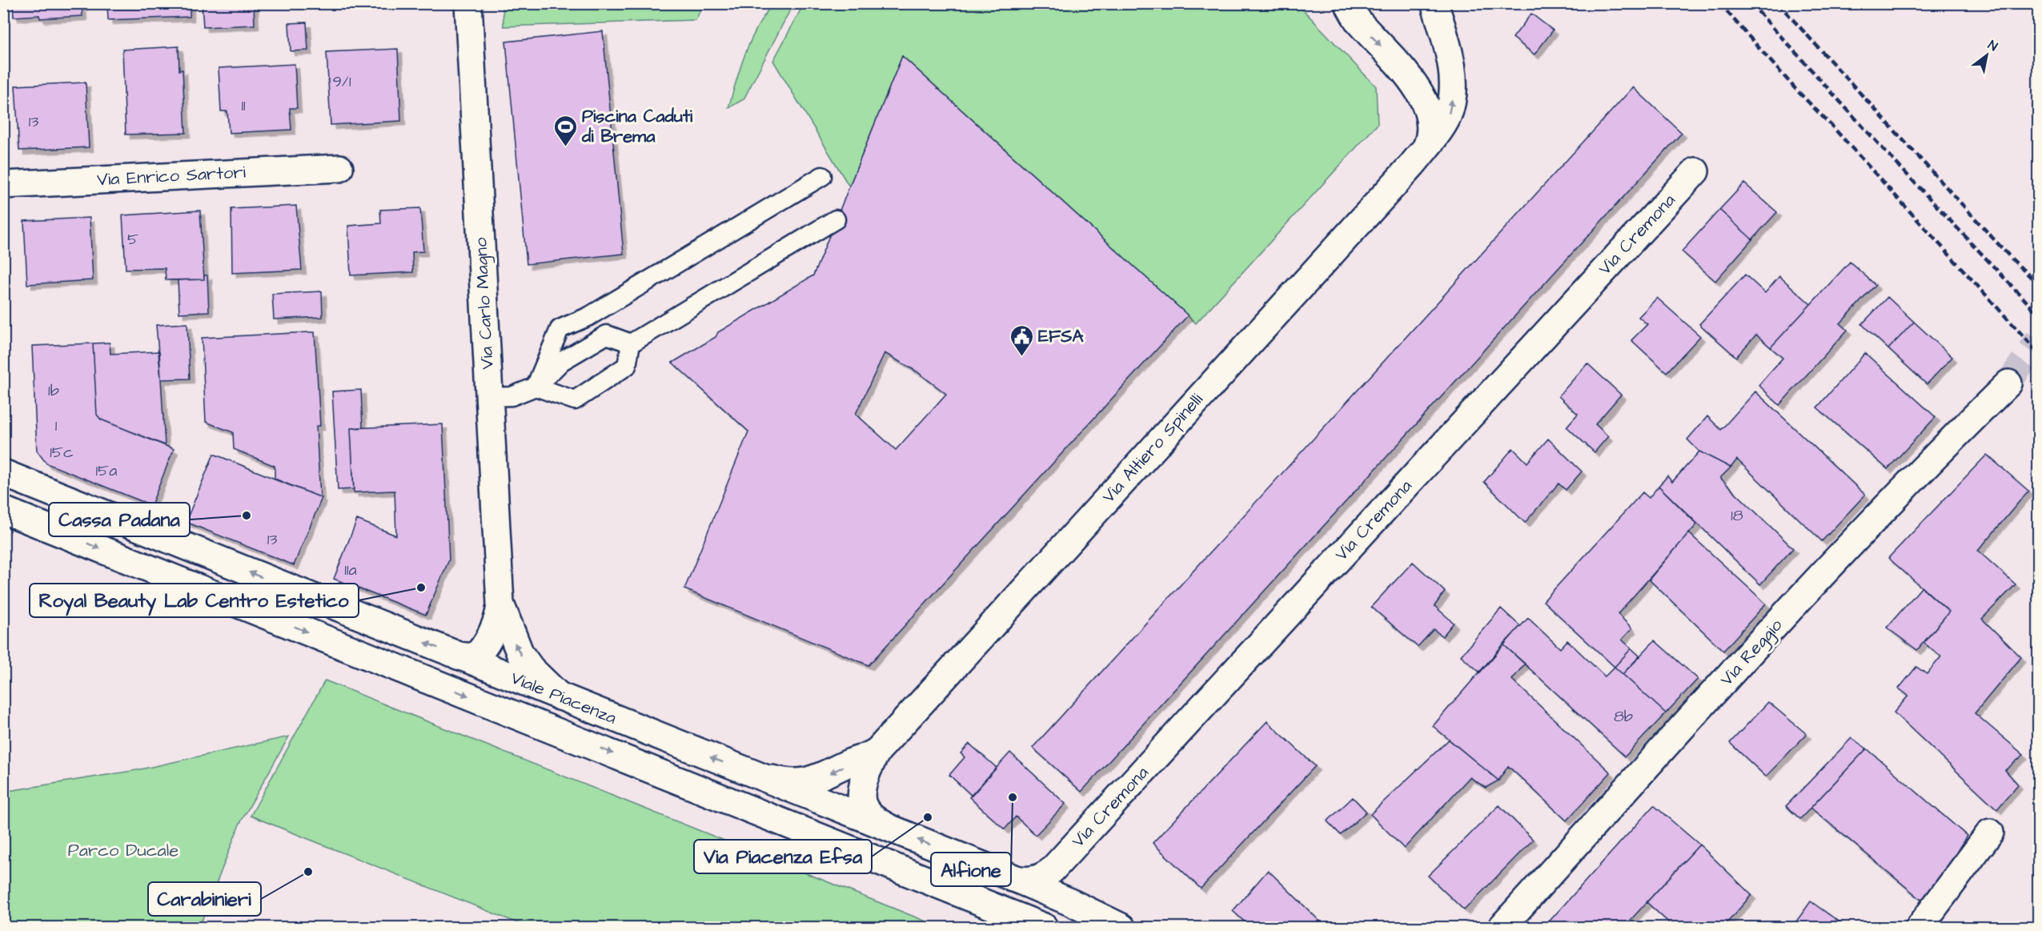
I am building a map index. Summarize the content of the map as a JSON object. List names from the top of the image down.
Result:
{
  "streets": {
    "street": [
      "Via Enrico Sartori",
      "Via Cremona",
      "Via Carlo Magno",
      "Via Altiero Spinelli",
      "Via Reggio",
      "Viale Piacenza"
    ]
  },
  "crossings": [
    ["Via Cremona", "Viale Piacenza"],
    ["Via Carlo Magno", "Viale Piacenza"],
    ["Via Altiero Spinelli", "Viale Piacenza"]
  ],
  "parks": ["Parco Ducale"],
  "places": {
    "sports": ["Piscina Caduti di Brema"],
    "public building": ["EFSA"],
    "other": [
      "Cassa Padana",
      "Royal Beauty Lab Centro Estetico",
      "Alfione",
      "Via Piacenza Efsa",
      "Carabinieri"
    ]
  },
  "house_numbers": [
    "9/1",
    "11",
    "13",
    "5",
    "1b",
    "1",
    "15c",
    "15a",
    "18",
    "13",
    "11a",
    "8b"
  ],
  "north": "top right"
}
